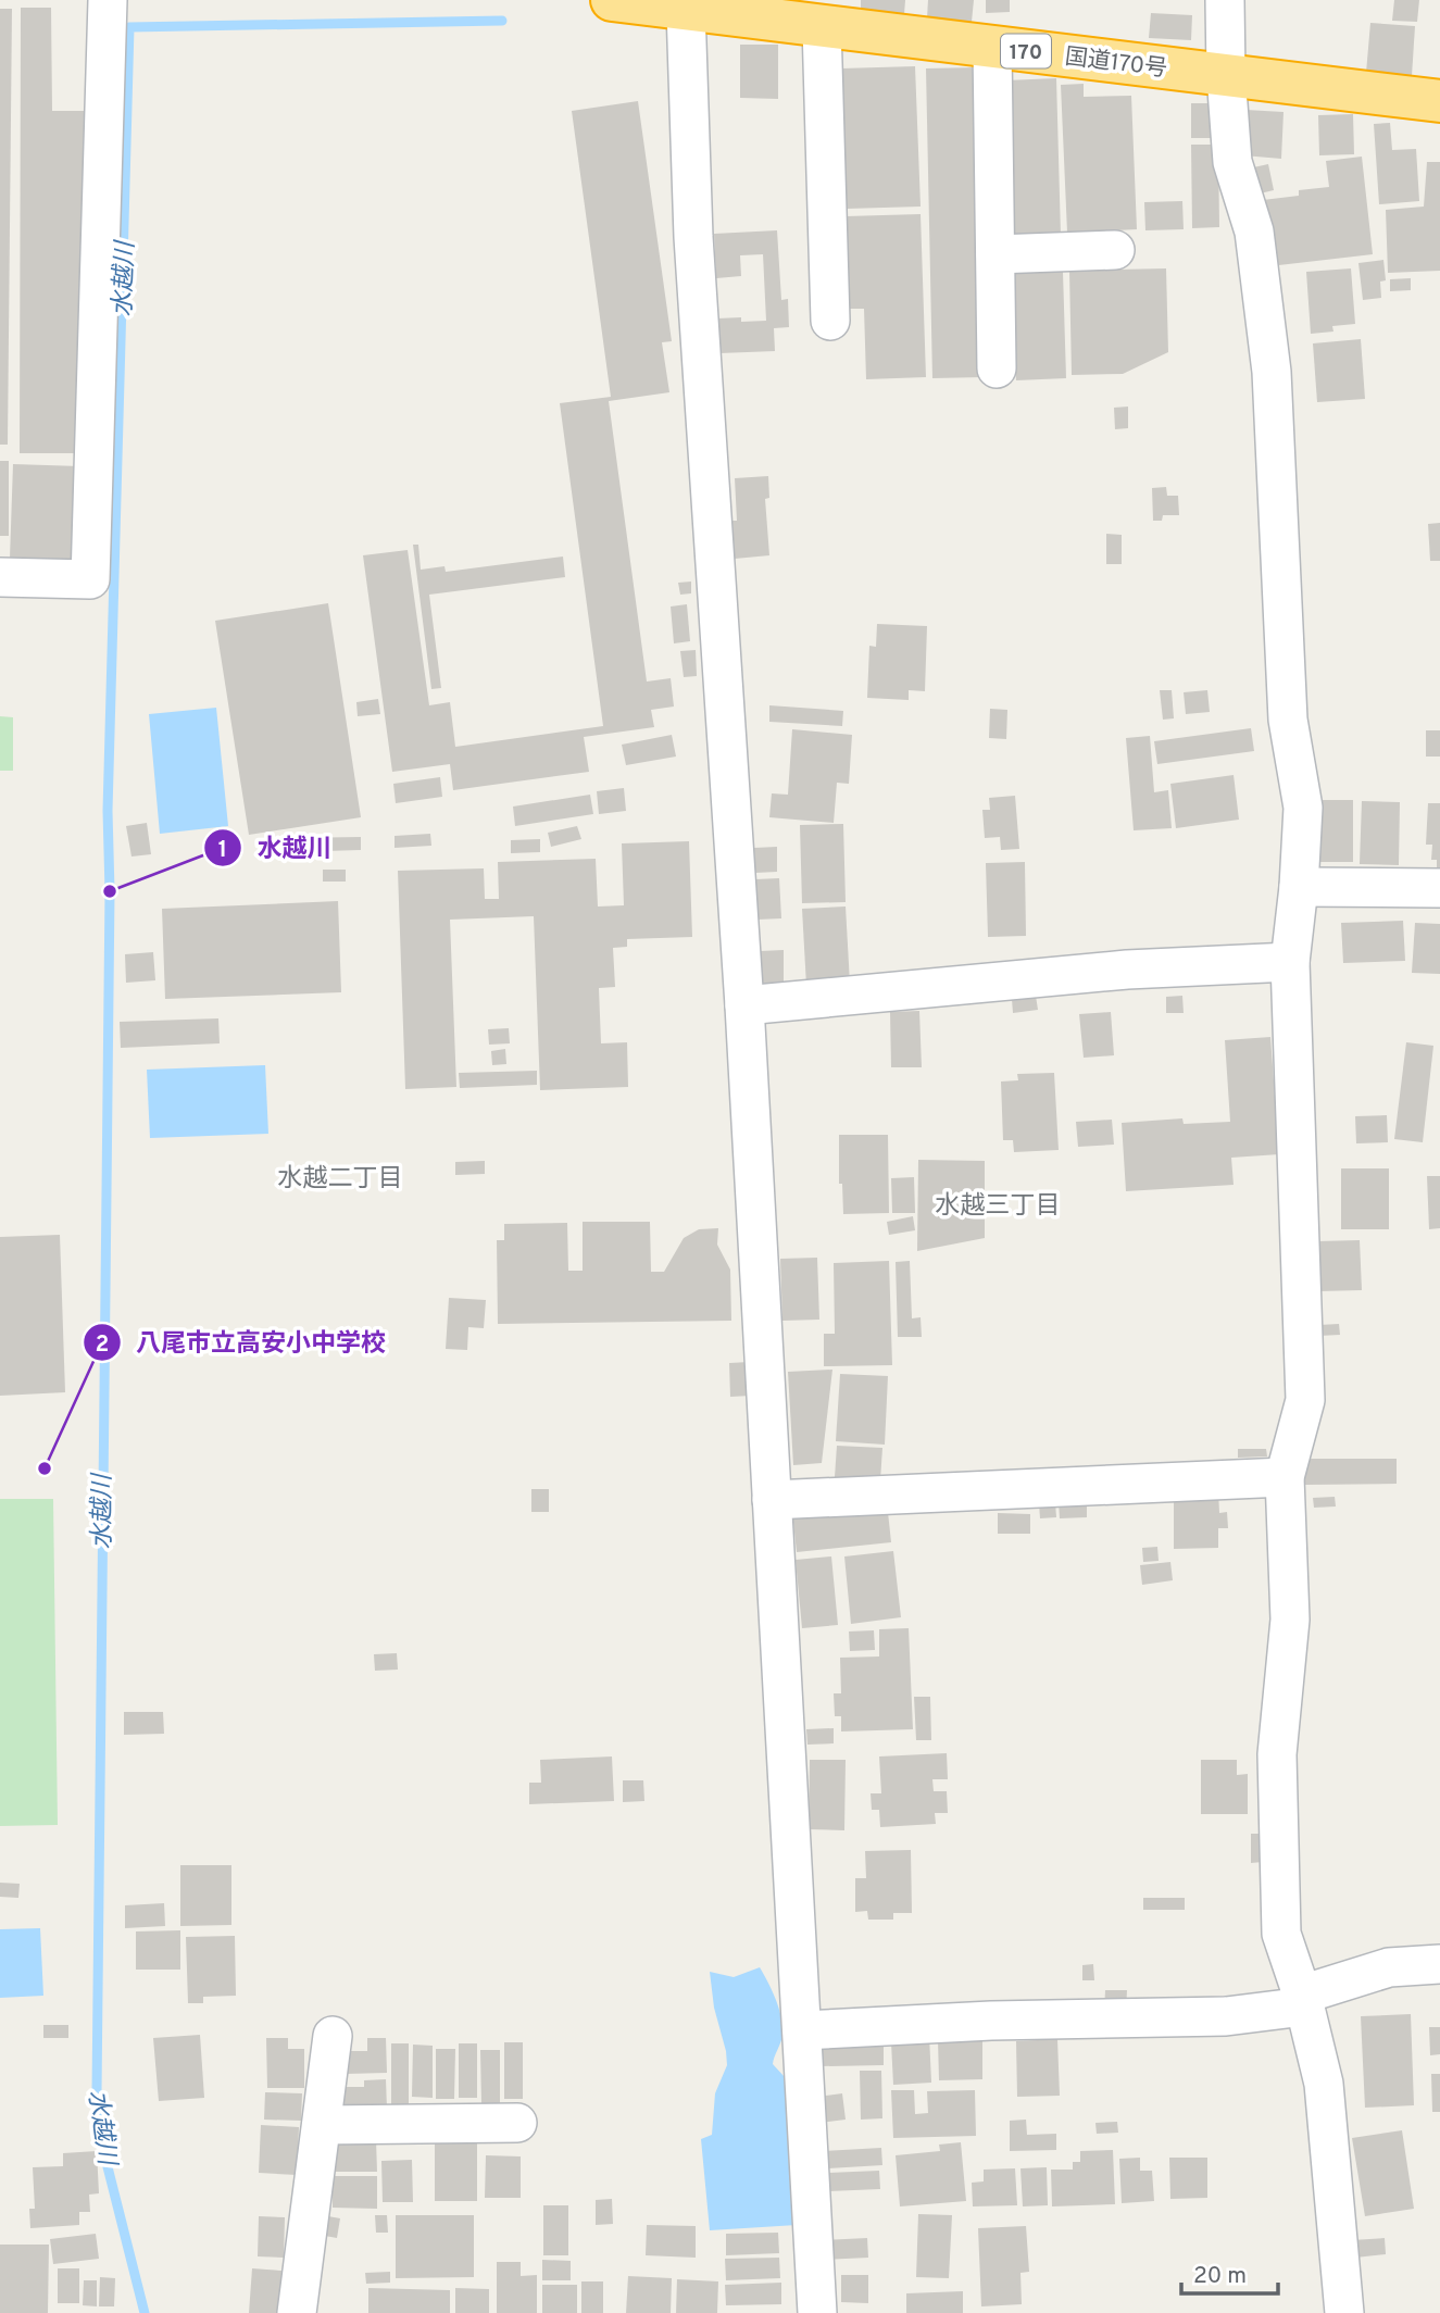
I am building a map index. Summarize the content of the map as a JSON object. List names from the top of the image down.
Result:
{
  "streets": {
    "highway": ["170", "国道170号"]
  },
  "districts": ["水越二丁目", "水越三丁目"],
  "water": ["水越川"],
  "places": ["水越川", "八尾市立高安小中学校"],
  "scale_bar": "20 m"
}
